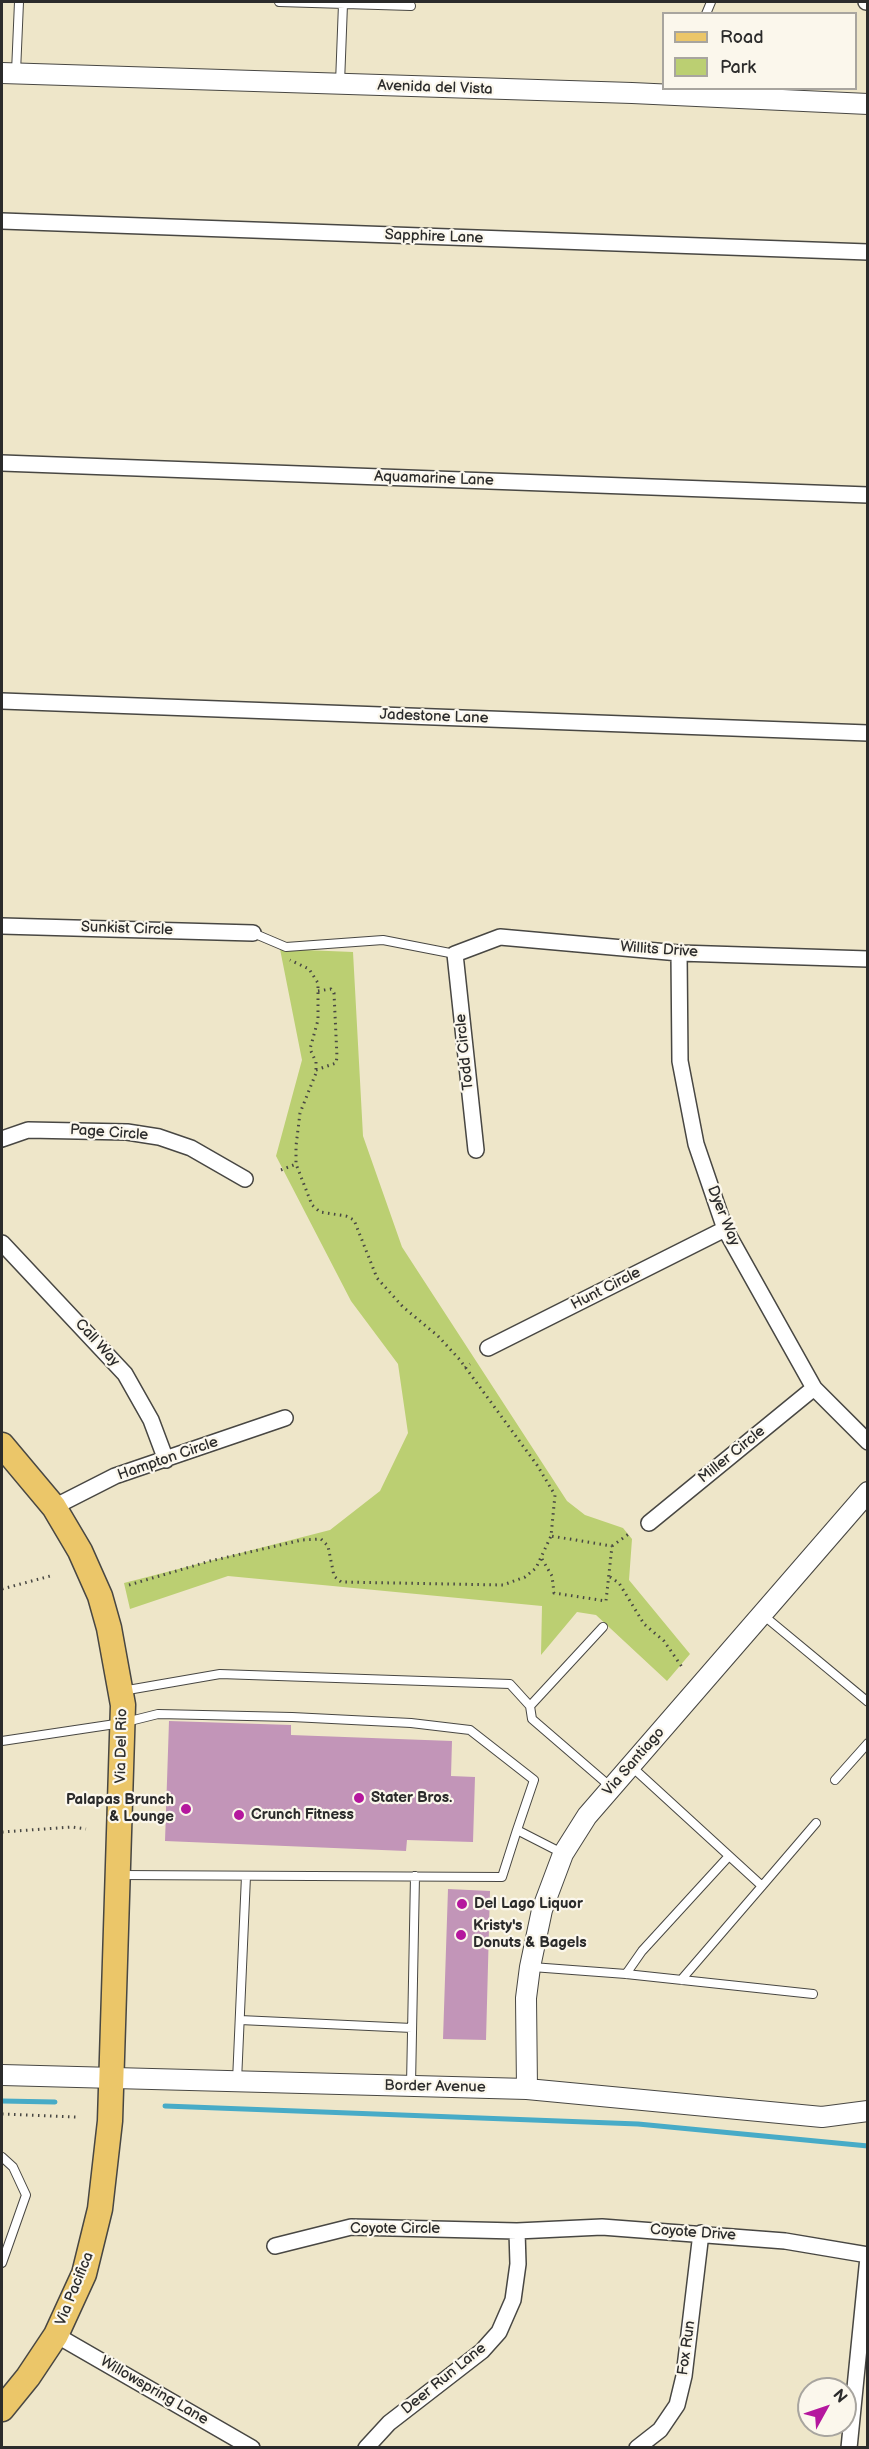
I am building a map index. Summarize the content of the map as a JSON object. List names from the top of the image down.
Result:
{
  "streets": {
    "main road": ["Via Del Rio", "Via Pacifica"],
    "street": [
      "Avenida del Vista",
      "Sapphire Lane",
      "Aquamarine Lane",
      "Jadestone Lane",
      "Sunkist Circle",
      "Willits Drive",
      "Todd Circle",
      "Page Circle",
      "Dyer Way",
      "Hunt Circle",
      "Call Way",
      "Miller Circle",
      "Hampton Circle",
      "Via Santiago",
      "Border Avenue",
      "Coyote Circle",
      "Coyote Drive",
      "Fox Run",
      "Deer Run Lane",
      "Willowspring Lane"
    ]
  },
  "crossings": [
    ["Willits Drive", "Todd Circle"],
    ["Willits Drive", "Dyer Way"],
    ["Dyer Way", "Hunt Circle"],
    ["Dyer Way", "Miller Circle"],
    ["Call Way", "Hampton Circle"],
    ["Hampton Circle", "Via Del Rio"],
    ["Via Del Rio", "Border Avenue"],
    ["Via Del Rio", "Via Pacifica"],
    ["Via Santiago", "Border Avenue"],
    ["Border Avenue", "Via Pacifica"],
    ["Coyote Circle", "Coyote Drive"],
    ["Coyote Circle", "Deer Run Lane"],
    ["Coyote Drive", "Fox Run"],
    ["Coyote Drive", "Deer Run Lane"],
    ["Via Pacifica", "Willowspring Lane"]
  ],
  "places": [
    "Stater Bros.",
    "Palapas Brunch & Lounge",
    "Crunch Fitness",
    "Del Lago Liquor",
    "Kristy's Donuts & Bagels"
  ],
  "legend": ["Road", "Park"],
  "north": "top right"
}
